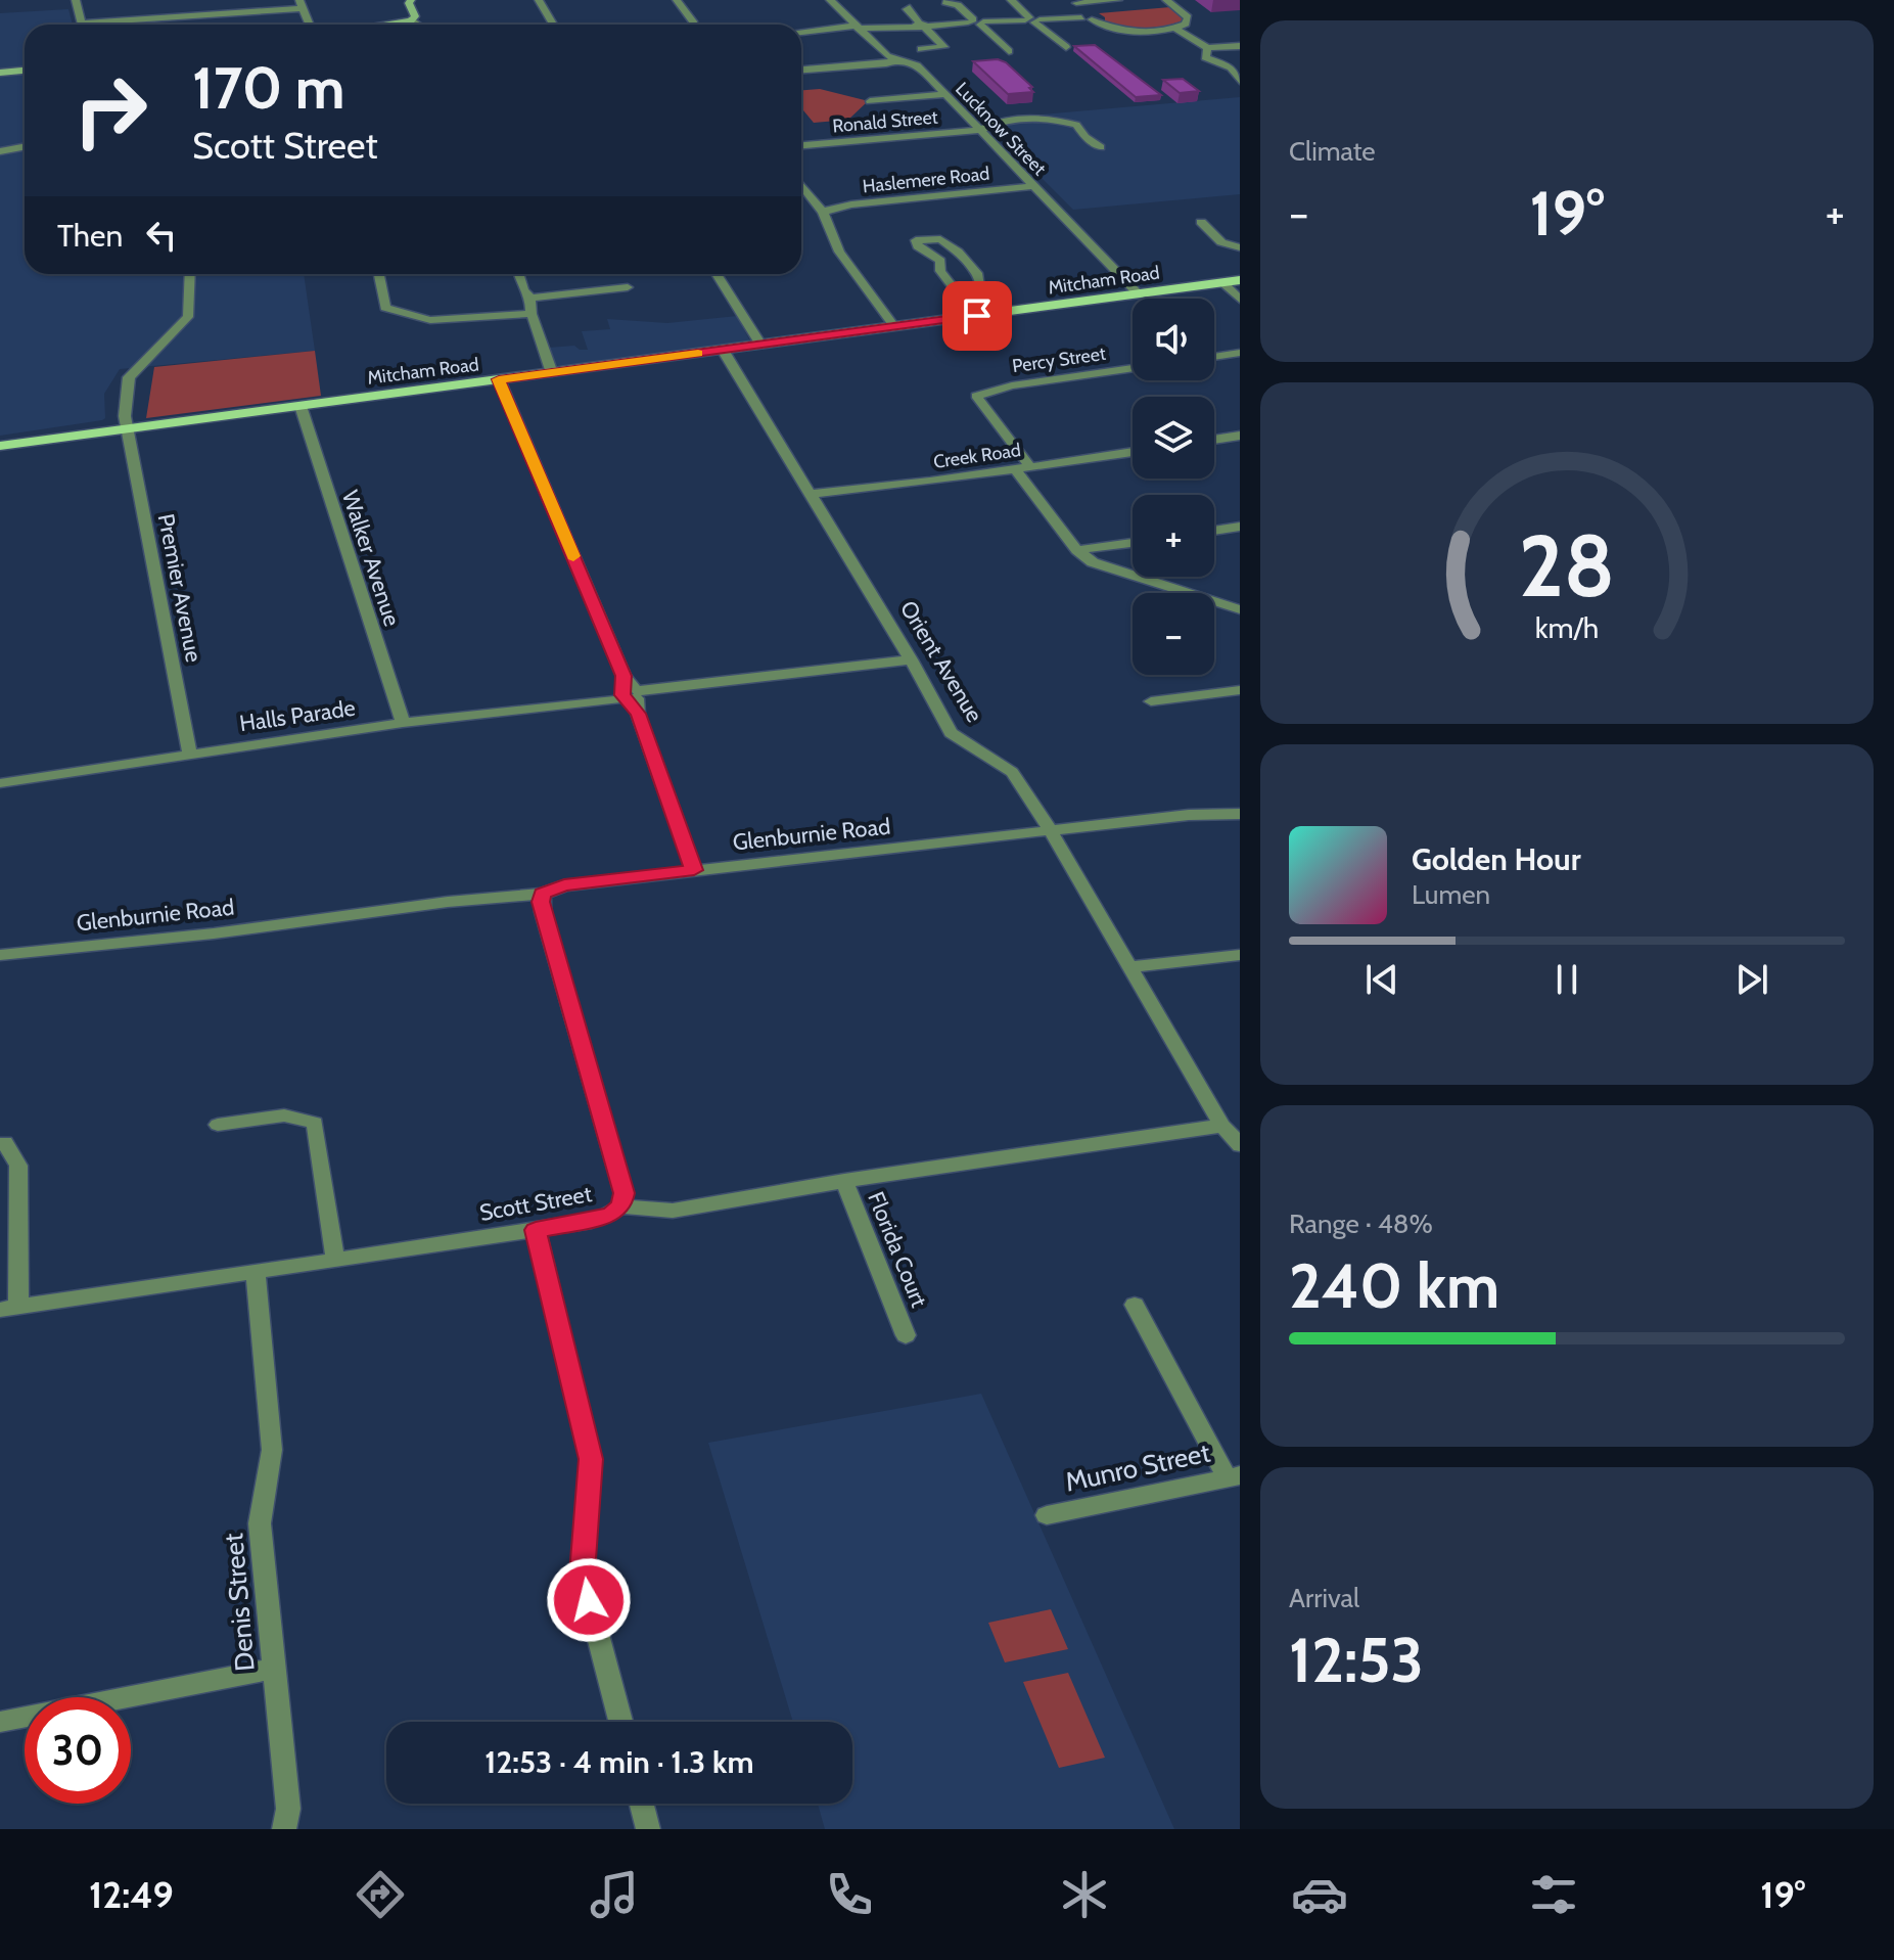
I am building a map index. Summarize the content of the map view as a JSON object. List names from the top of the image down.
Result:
{
  "streets": {
    "main road": ["Mitcham Road"],
    "street": [
      "Ronald Street",
      "Lucknow Street",
      "Haslemere Road",
      "Percy Street",
      "Creek Road",
      "Walker Avenue",
      "Premier Avenue",
      "Orient Avenue",
      "Halls Parade",
      "Glenburnie Road",
      "Scott Street",
      "Florida Court",
      "Munro Street",
      "Denis Street"
    ]
  },
  "crossings": [
    ["Ronald Street", "Lucknow Street"],
    ["Lucknow Street", "Haslemere Road"],
    ["Lucknow Street", "Mitcham Road"],
    ["Mitcham Road", "Walker Avenue"],
    ["Mitcham Road", "Premier Avenue"],
    ["Mitcham Road", "Orient Avenue"],
    ["Percy Street", "Creek Road"],
    ["Creek Road", "Orient Avenue"],
    ["Walker Avenue", "Halls Parade"],
    ["Premier Avenue", "Halls Parade"],
    ["Orient Avenue", "Halls Parade"],
    ["Orient Avenue", "Glenburnie Road"],
    ["Orient Avenue", "Scott Street"],
    ["Scott Street", "Florida Court"],
    ["Scott Street", "Denis Street"]
  ],
  "page": {
    "tile": [
      "Climate",
      ["Range · 48%", "240 km"],
      ["Arrival", "12:53"]
    ],
    "turn": ["170 m", "Scott Street"],
    "heat": ["−", "19°", "+"],
    "then": "Then",
    "map_buttons": ["+", "−"],
    "song": ["Golden Hour", "Lumen"],
    "limit": "30",
    "trip": "12:53 · 4 min · 1.3 km",
    "tabs": ["12:49", "19°"],
    "gauge": ["28", "km/h"]
  }
}
